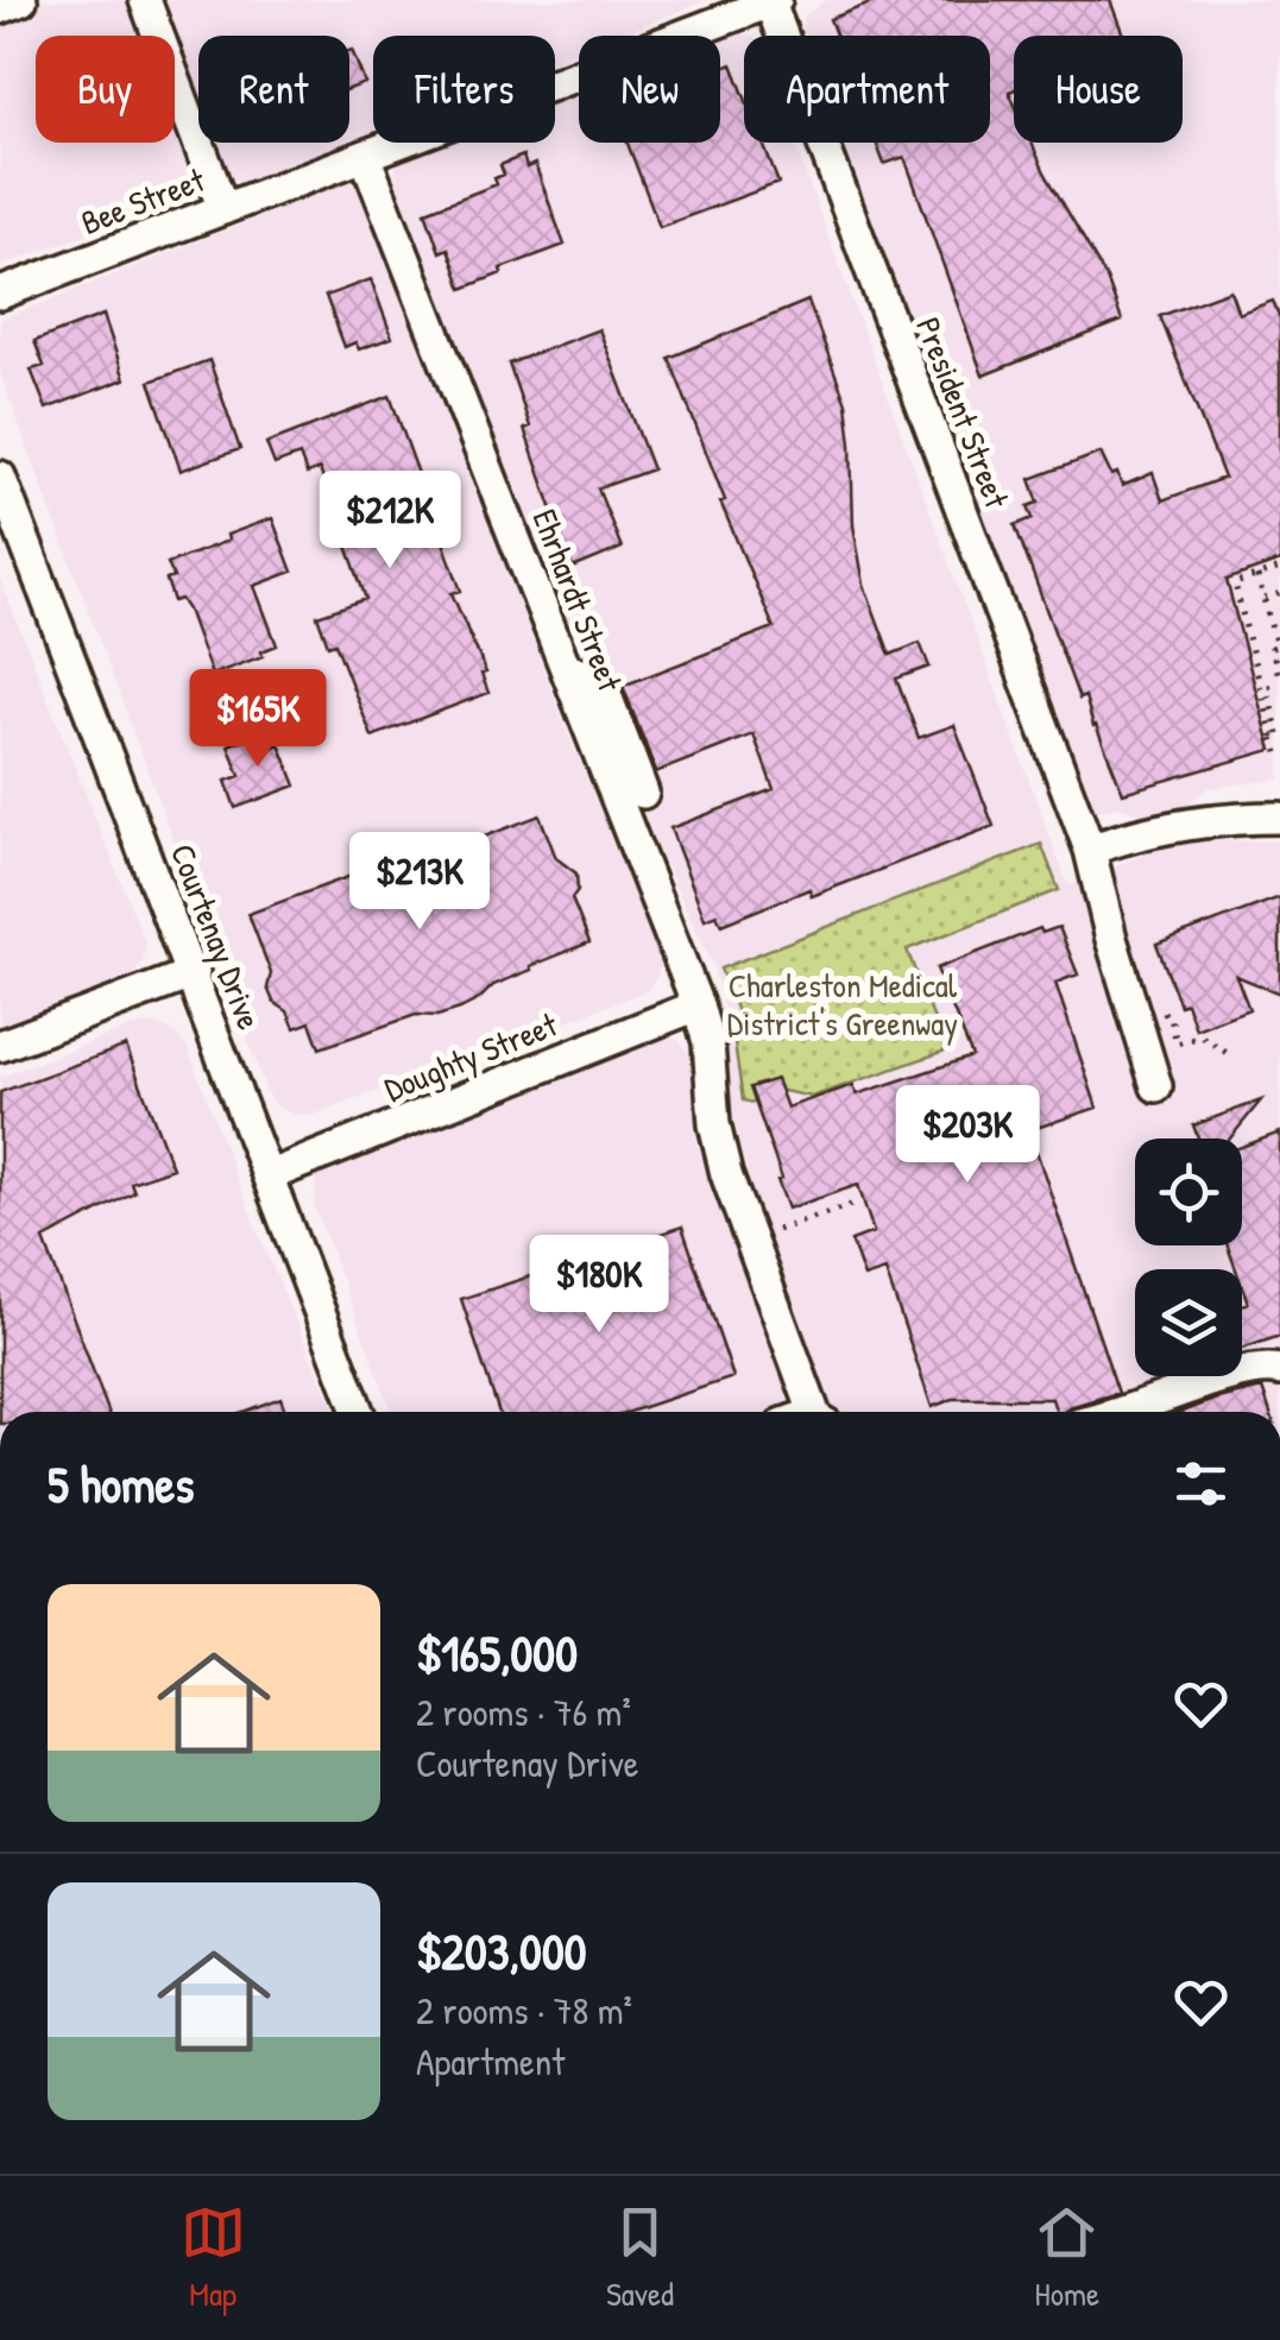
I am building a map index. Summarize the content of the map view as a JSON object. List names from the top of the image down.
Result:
{
  "streets": {
    "street": [
      "Bee Street",
      "President Street",
      "Ehrhardt Street",
      "Courtenay Drive",
      "Doughty Street"
    ]
  },
  "crossings": [
    ["Bee Street", "President Street"],
    ["Bee Street", "Ehrhardt Street"],
    ["Ehrhardt Street", "Doughty Street"],
    ["Courtenay Drive", "Doughty Street"]
  ],
  "parks": ["Charleston Medical District's Greenway"],
  "page": {
    "chip": [
      "Buy",
      "Rent",
      "Filters",
      "New",
      "Apartment",
      "House"
    ],
    "price": [
      "$212K",
      "$165K",
      "$213K",
      "$203K",
      "$180K"
    ],
    "heading": "5 homes",
    "list": [
      {
        "name": "$165,000",
        "note": "2 rooms · 76 m² · Courtenay Drive"
      },
      {
        "name": "$203,000",
        "note": "2 rooms · 78 m² · Apartment"
      }
    ],
    "tabs": ["Map", "Saved", "Home"]
  }
}
